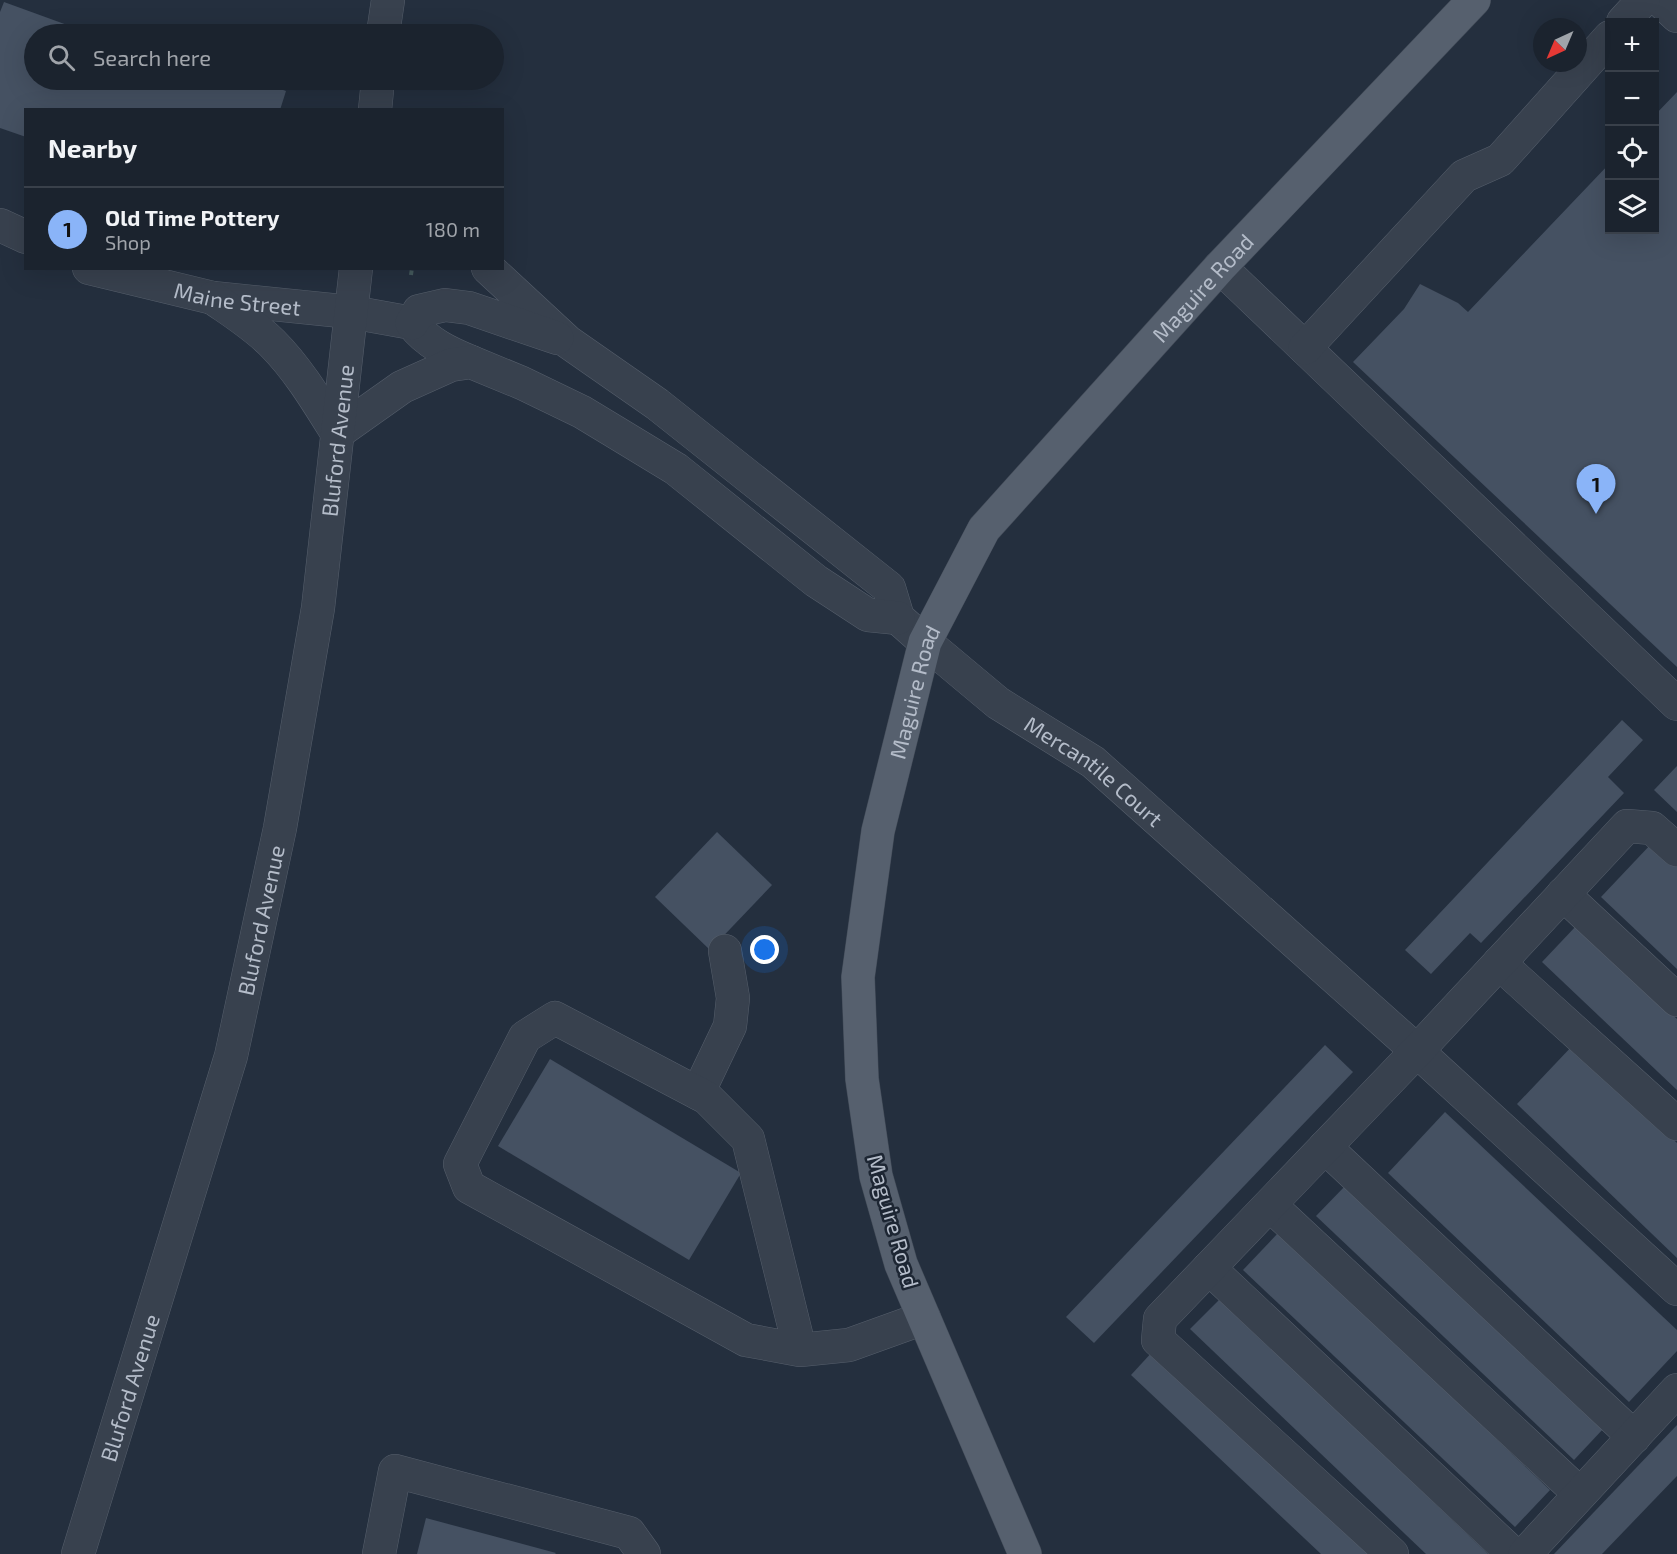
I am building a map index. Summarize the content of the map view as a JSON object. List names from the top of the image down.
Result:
{
  "streets": {
    "main road": ["Maguire Road"],
    "street": ["Maine Street", "Bluford Avenue", "Mercantile Court"]
  },
  "crossings": [
    ["Maguire Road", "Mercantile Court"],
    ["Maine Street", "Bluford Avenue"]
  ],
  "north": "bottom left",
  "page": {
    "map_buttons": ["+", "−"],
    "search": "Search here",
    "heading": "Nearby",
    "list": [
      {
        "mark": "1",
        "name": "Old Time Pottery",
        "note": "Shop",
        "value": "180 m"
      }
    ],
    "pins": "1"
  }
}
